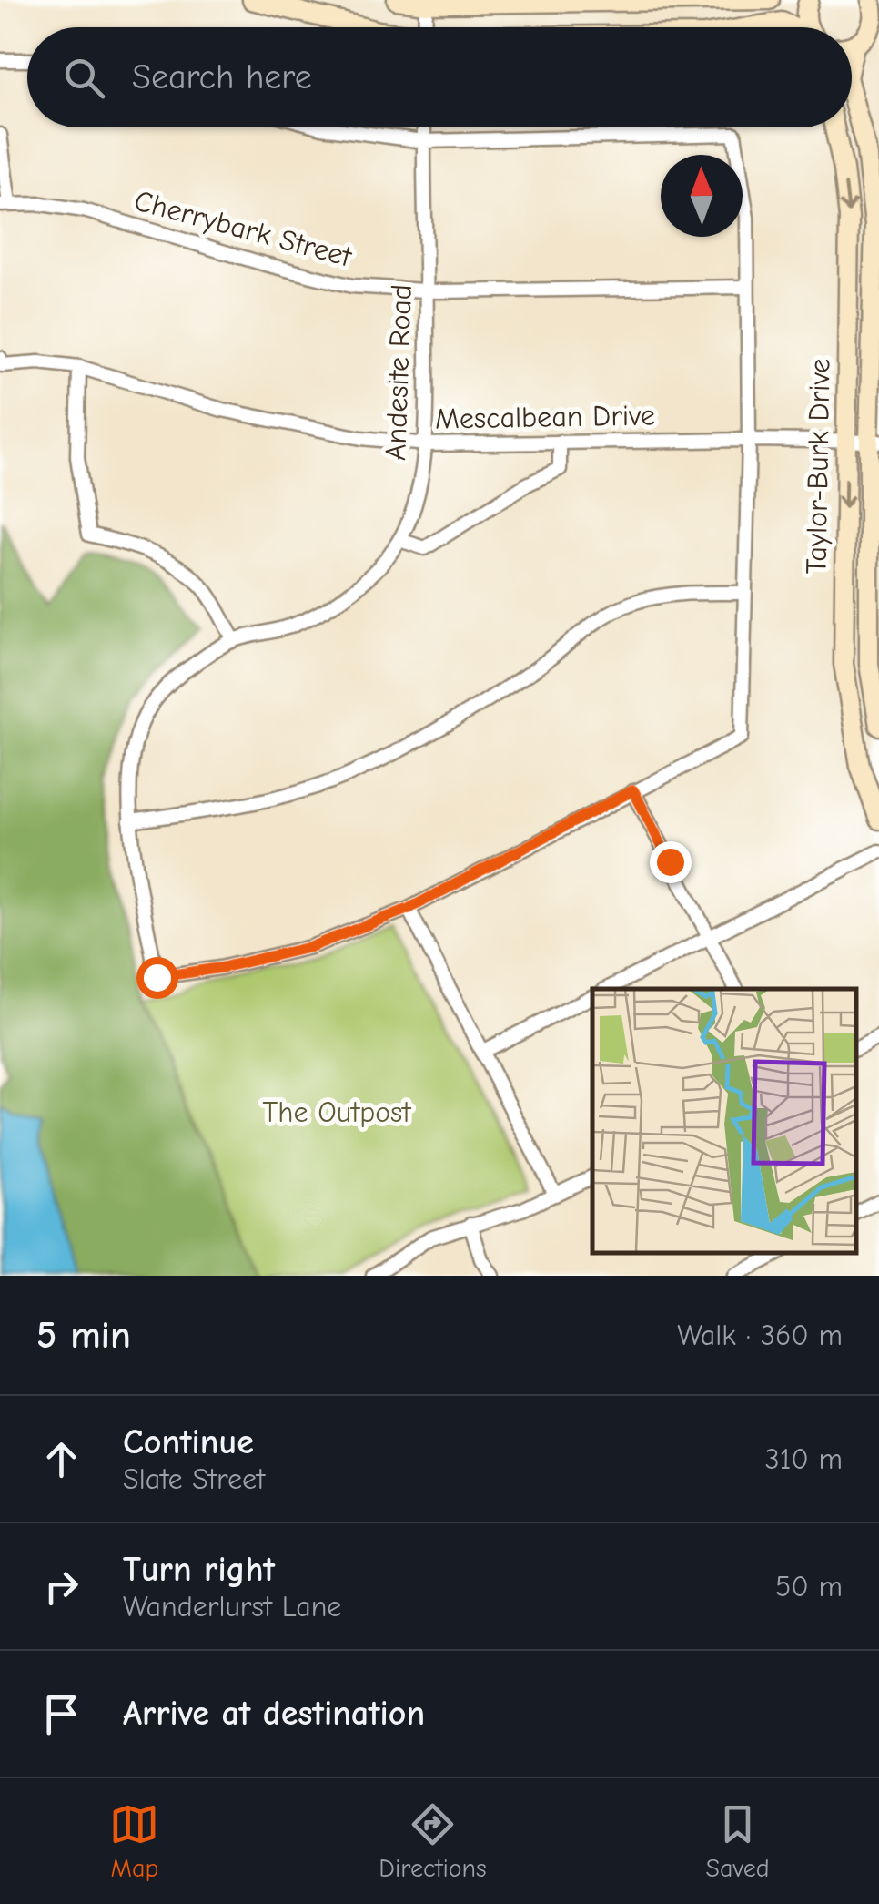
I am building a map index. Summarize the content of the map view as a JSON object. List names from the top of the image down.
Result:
{
  "streets": {
    "street": [
      "Cherrybark Street",
      "Andesite Road",
      "Mescalbean Drive",
      "Taylor-Burk Drive"
    ]
  },
  "crossings": [
    ["Cherrybark Street", "Andesite Road"],
    ["Andesite Road", "Mescalbean Drive"],
    ["Mescalbean Drive", "Taylor-Burk Drive"]
  ],
  "parks": ["The Outpost"],
  "north": "top",
  "page": {
    "search": "Search here",
    "heading": ["5 min", "Walk · 360 m"],
    "list": [
      ["Continue", "Slate Street", "310 m"],
      ["Turn right", "Wanderlurst Lane", "50 m"],
      "Arrive at destination"
    ],
    "nav": ["Map", "Directions", "Saved"]
  }
}
